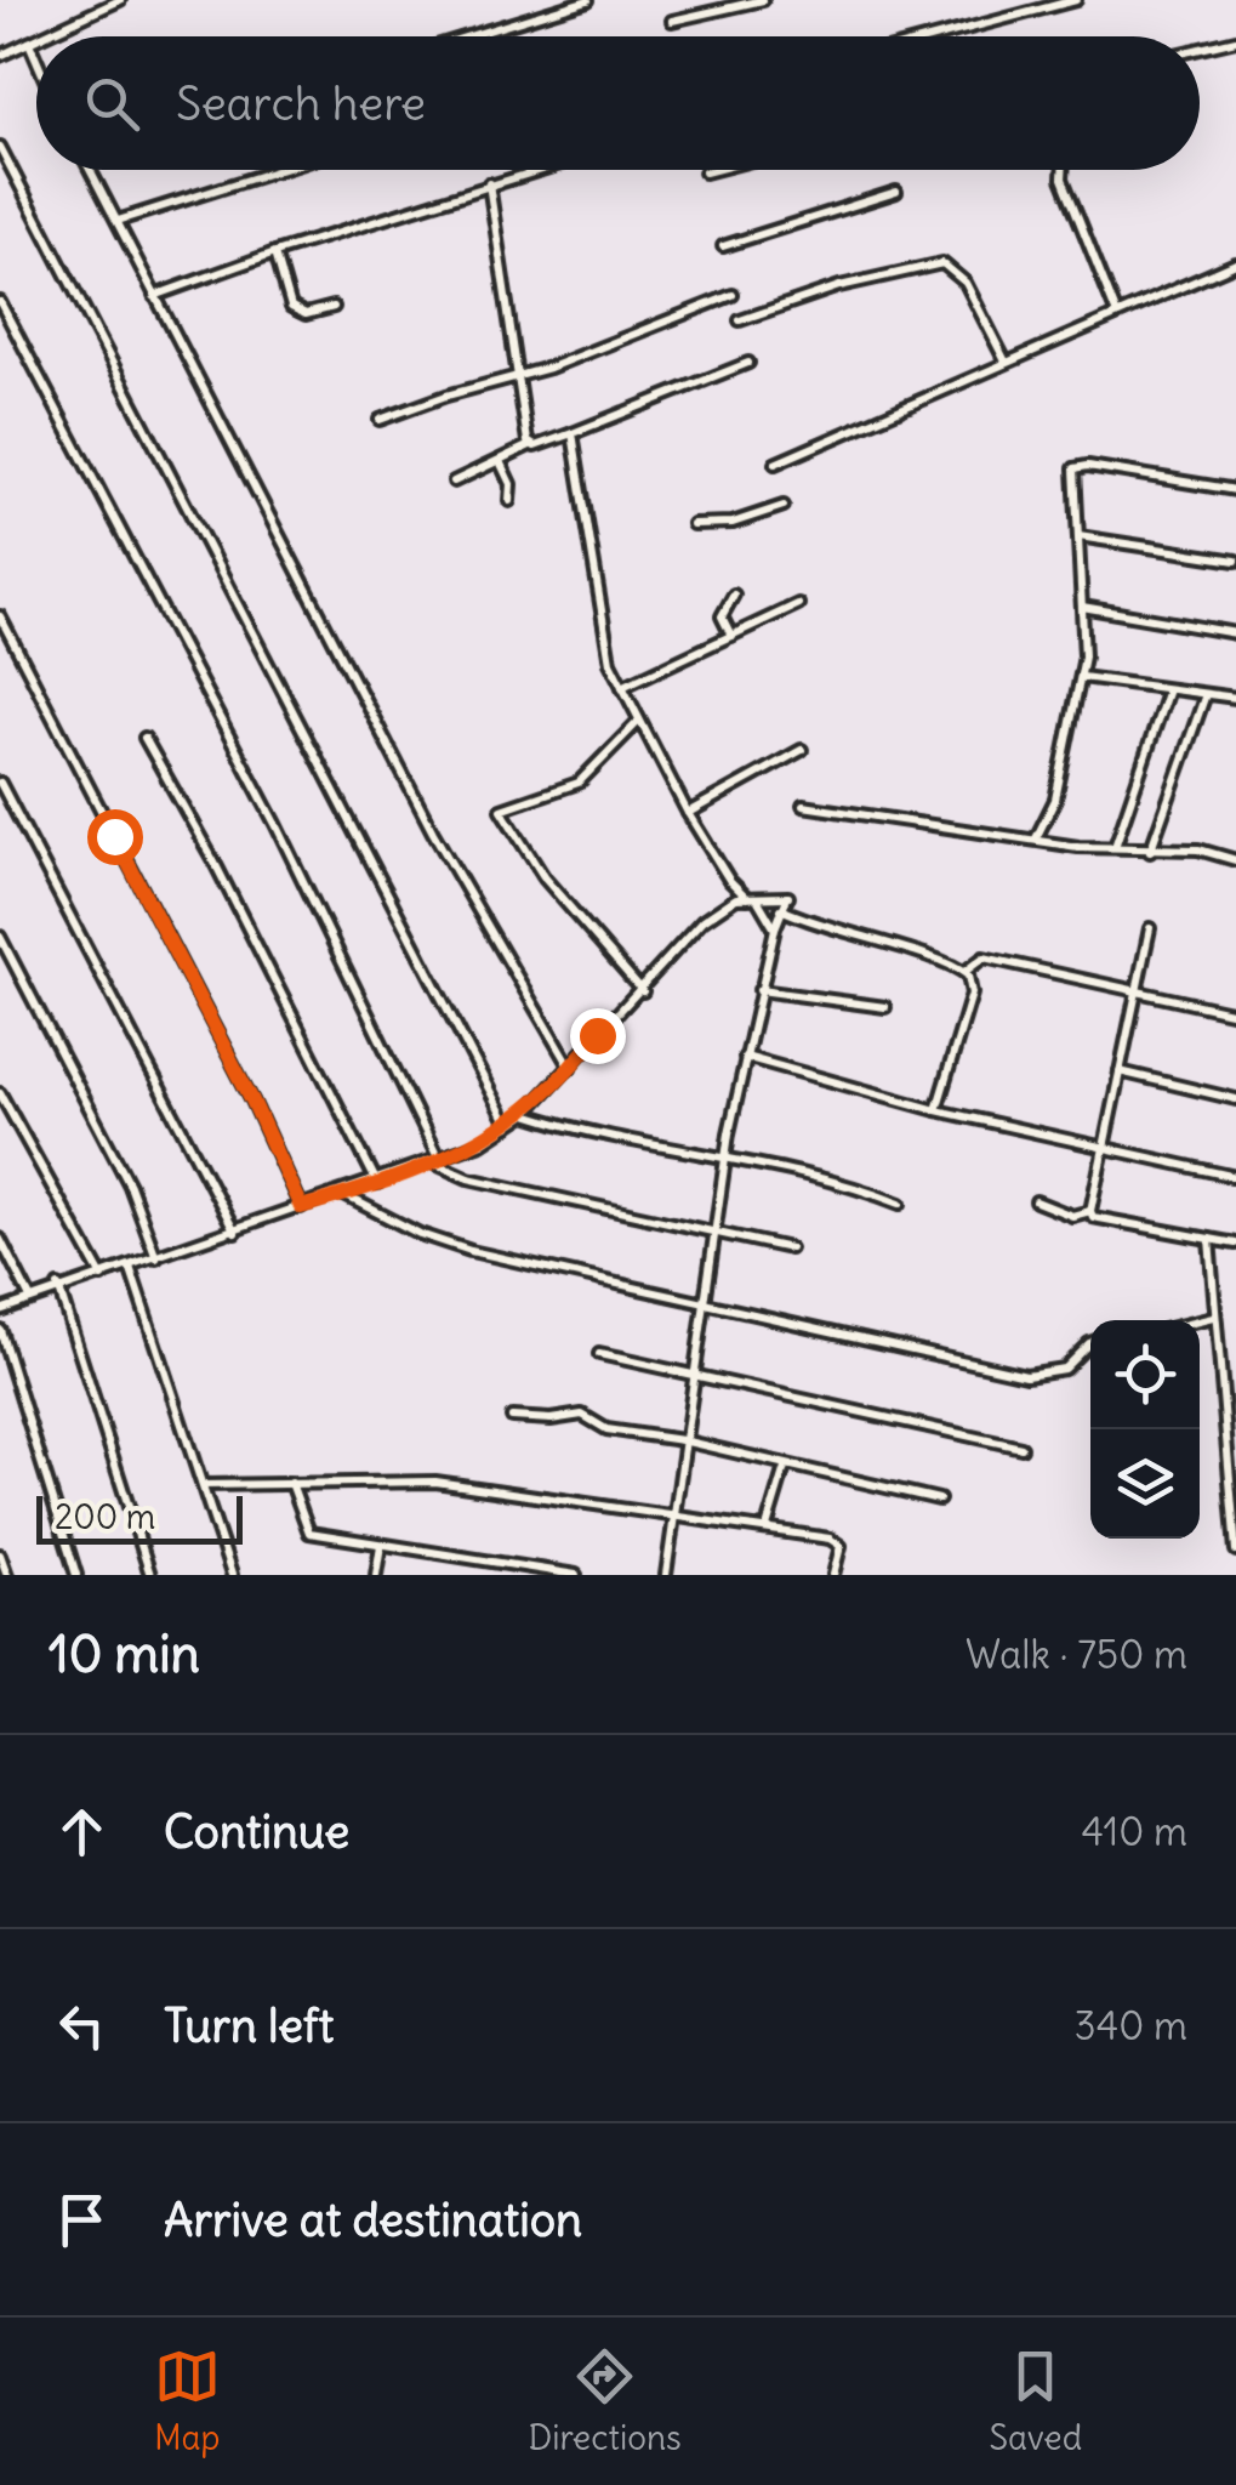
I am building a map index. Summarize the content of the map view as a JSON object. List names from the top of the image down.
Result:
{
  "scale_bar": "200 m",
  "page": {
    "search": "Search here",
    "scale": "200 m",
    "heading": ["10 min", "Walk · 750 m"],
    "list": [
      ["Continue", "410 m"],
      ["Turn left", "340 m"],
      "Arrive at destination"
    ],
    "nav": ["Map", "Directions", "Saved"]
  }
}
